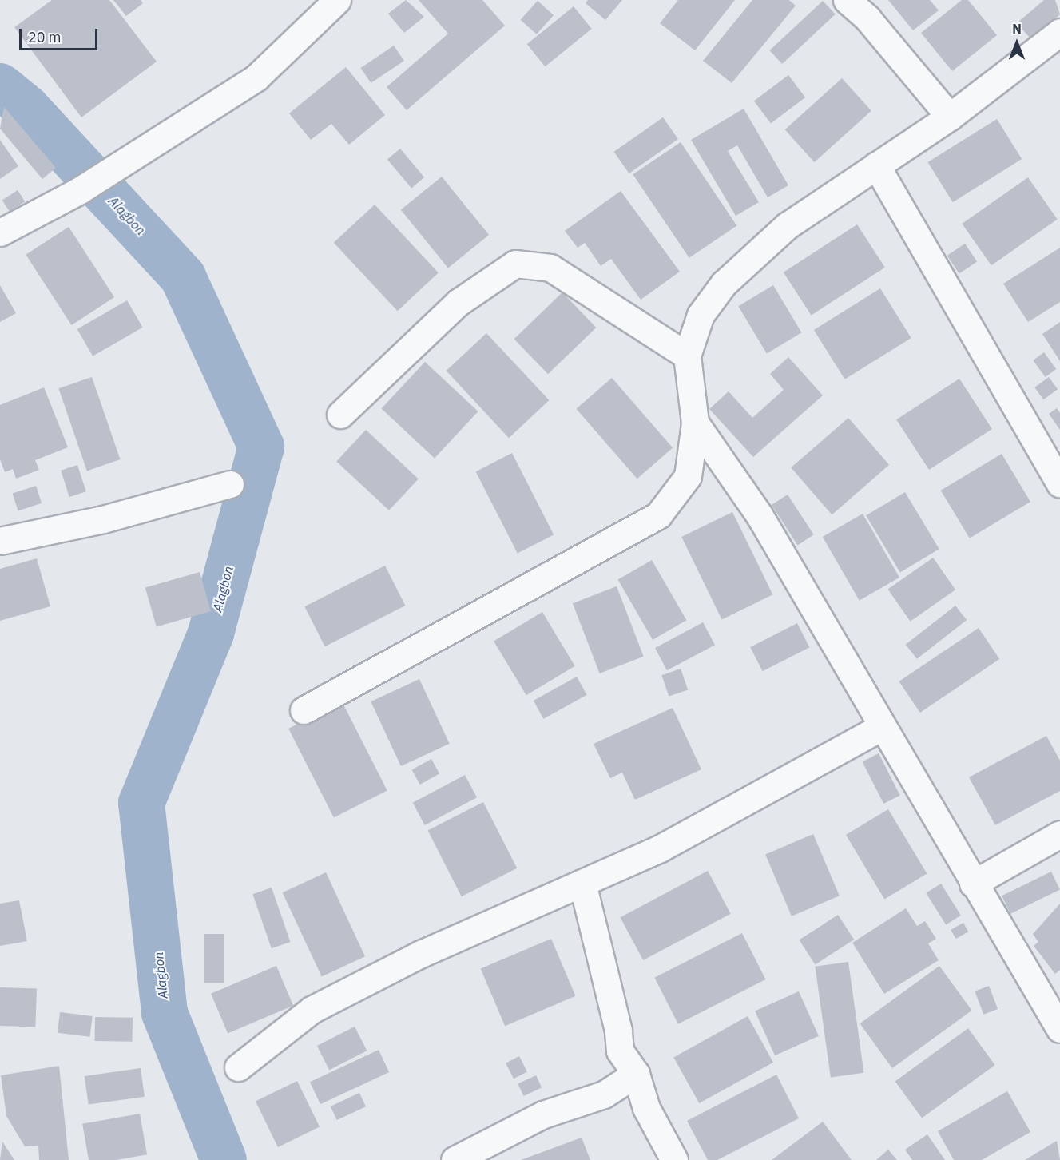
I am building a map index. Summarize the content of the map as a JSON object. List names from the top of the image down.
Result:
{
  "water": ["Alagbon"],
  "scale_bar": "20 m",
  "north": "top"
}
